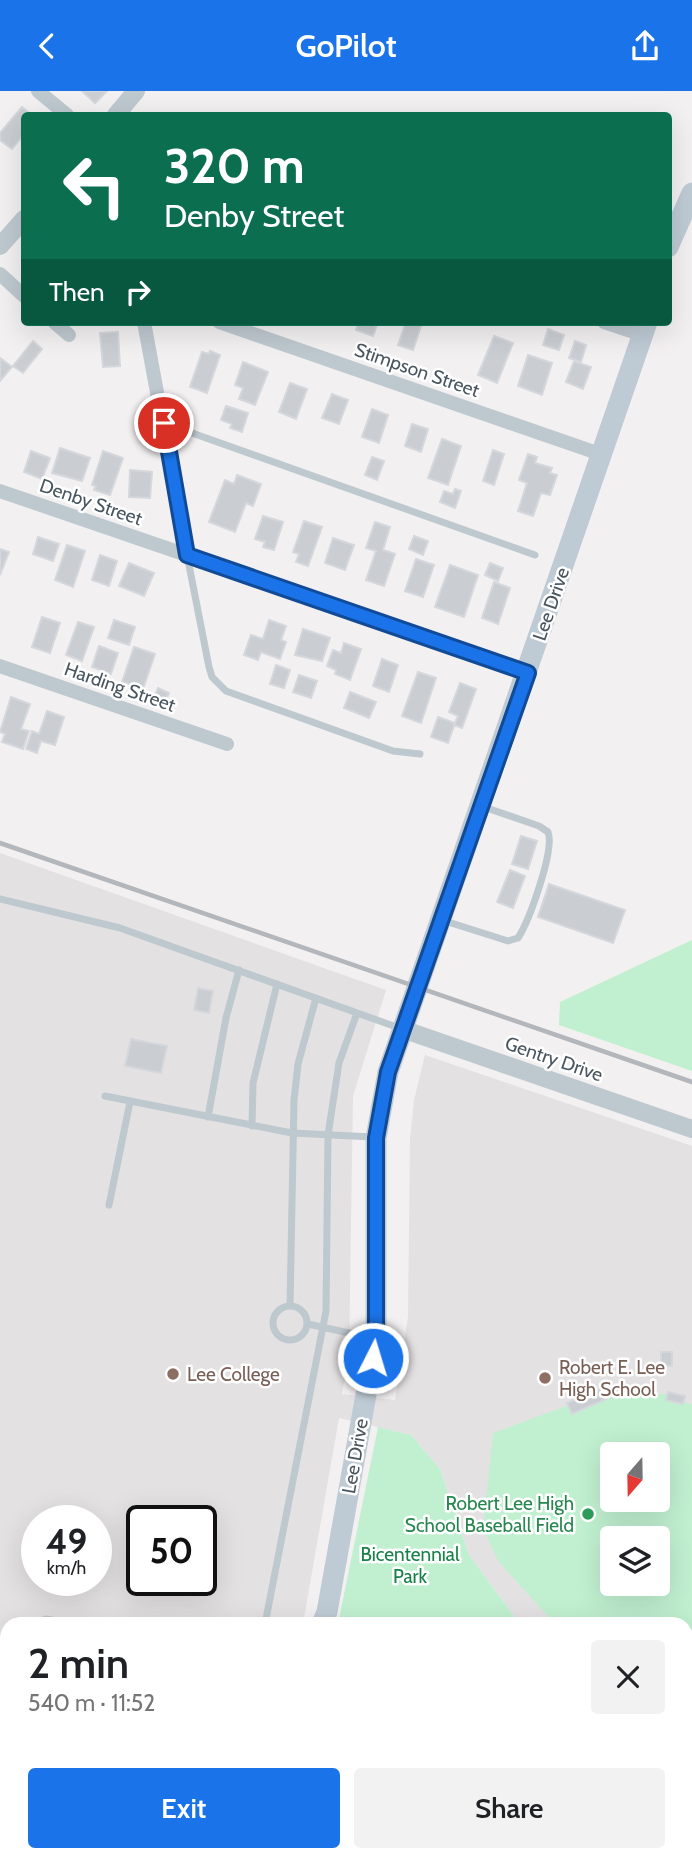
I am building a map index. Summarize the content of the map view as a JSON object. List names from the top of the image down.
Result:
{
  "streets": {
    "main road": ["Lee Drive"],
    "street": [
      "Stimpson Street",
      "Denby Street",
      "Harding Street",
      "Gentry Drive"
    ]
  },
  "crossings": [
    ["Stimpson Street", "Lee Drive"],
    ["Denby Street", "Lee Drive"],
    ["Lee Drive", "Gentry Drive"]
  ],
  "parks": ["Bicentennial Park"],
  "places": ["Lee College", "Robert E. Lee High School", "Robert Lee High School Baseball Field"],
  "north": "bottom",
  "page": {
    "header": "GoPilot",
    "turn": ["320 m", "Denby Street"],
    "then": "Then",
    "speed": "49 km/h",
    "limit": "50",
    "heading": ["2 min", "540 m · 11:52"],
    "buttons": ["Exit", "Share"]
  }
}
